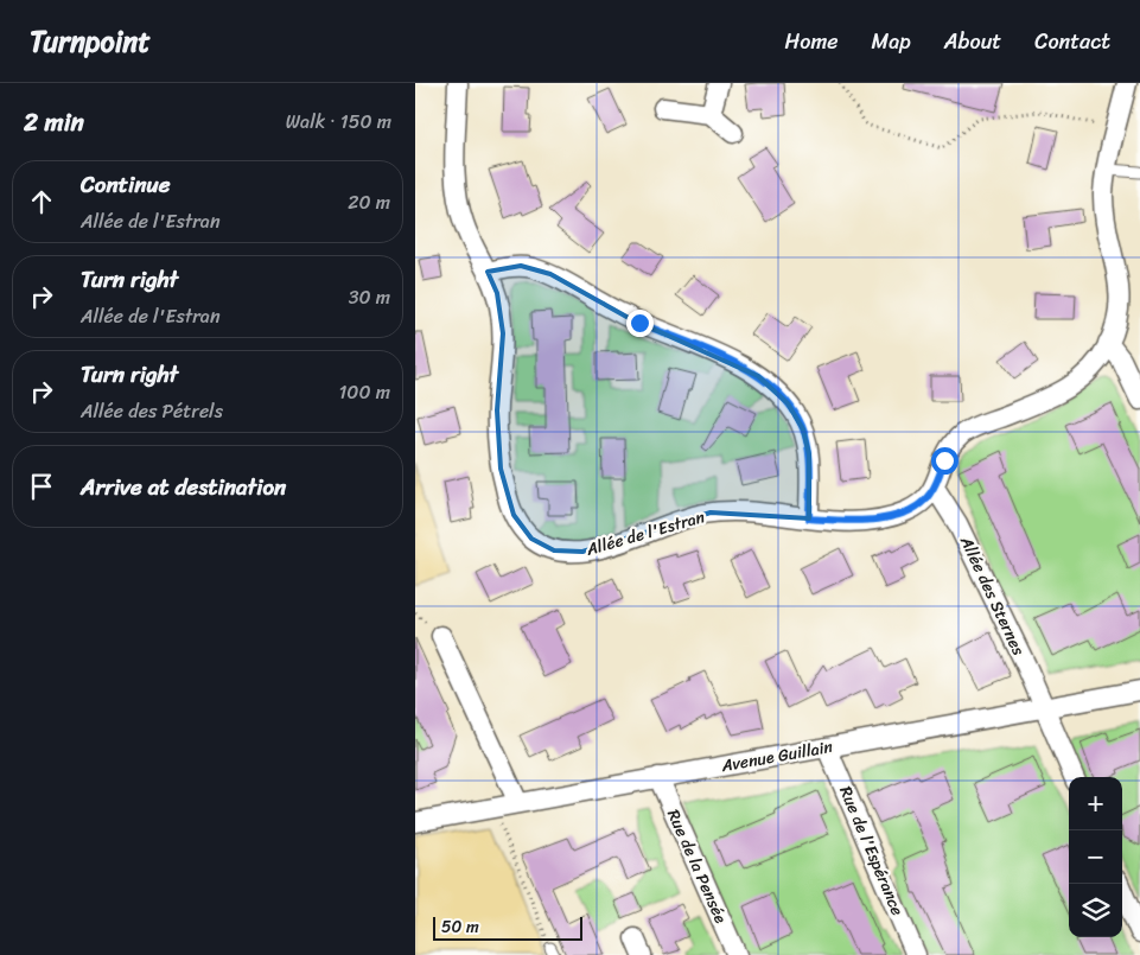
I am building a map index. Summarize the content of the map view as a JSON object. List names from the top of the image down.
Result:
{
  "streets": {
    "street": [
      "Allée de l'Estran",
      "Allée des Sternes",
      "Avenue Guillain",
      "Rue de l'Espérance",
      "Rue de la Pensée"
    ]
  },
  "crossings": [
    ["Allée de l'Estran", "Allée des Sternes"],
    ["Allée des Sternes", "Avenue Guillain"],
    ["Avenue Guillain", "Rue de l'Espérance"],
    ["Avenue Guillain", "Rue de la Pensée"]
  ],
  "scale_bar": "50 m",
  "page": {
    "header": "Turnpoint",
    "nav": [
      "Home",
      "Map",
      "About",
      "Contact"
    ],
    "heading": ["2 min", "Walk · 150 m"],
    "list": [
      ["Continue", "Allée de l'Estran", "20 m"],
      ["Turn right", "Allée de l'Estran", "30 m"],
      ["Turn right", "Allée des Pétrels", "100 m"],
      "Arrive at destination"
    ],
    "map_buttons": ["+", "−"],
    "scale": "50 m"
  }
}
